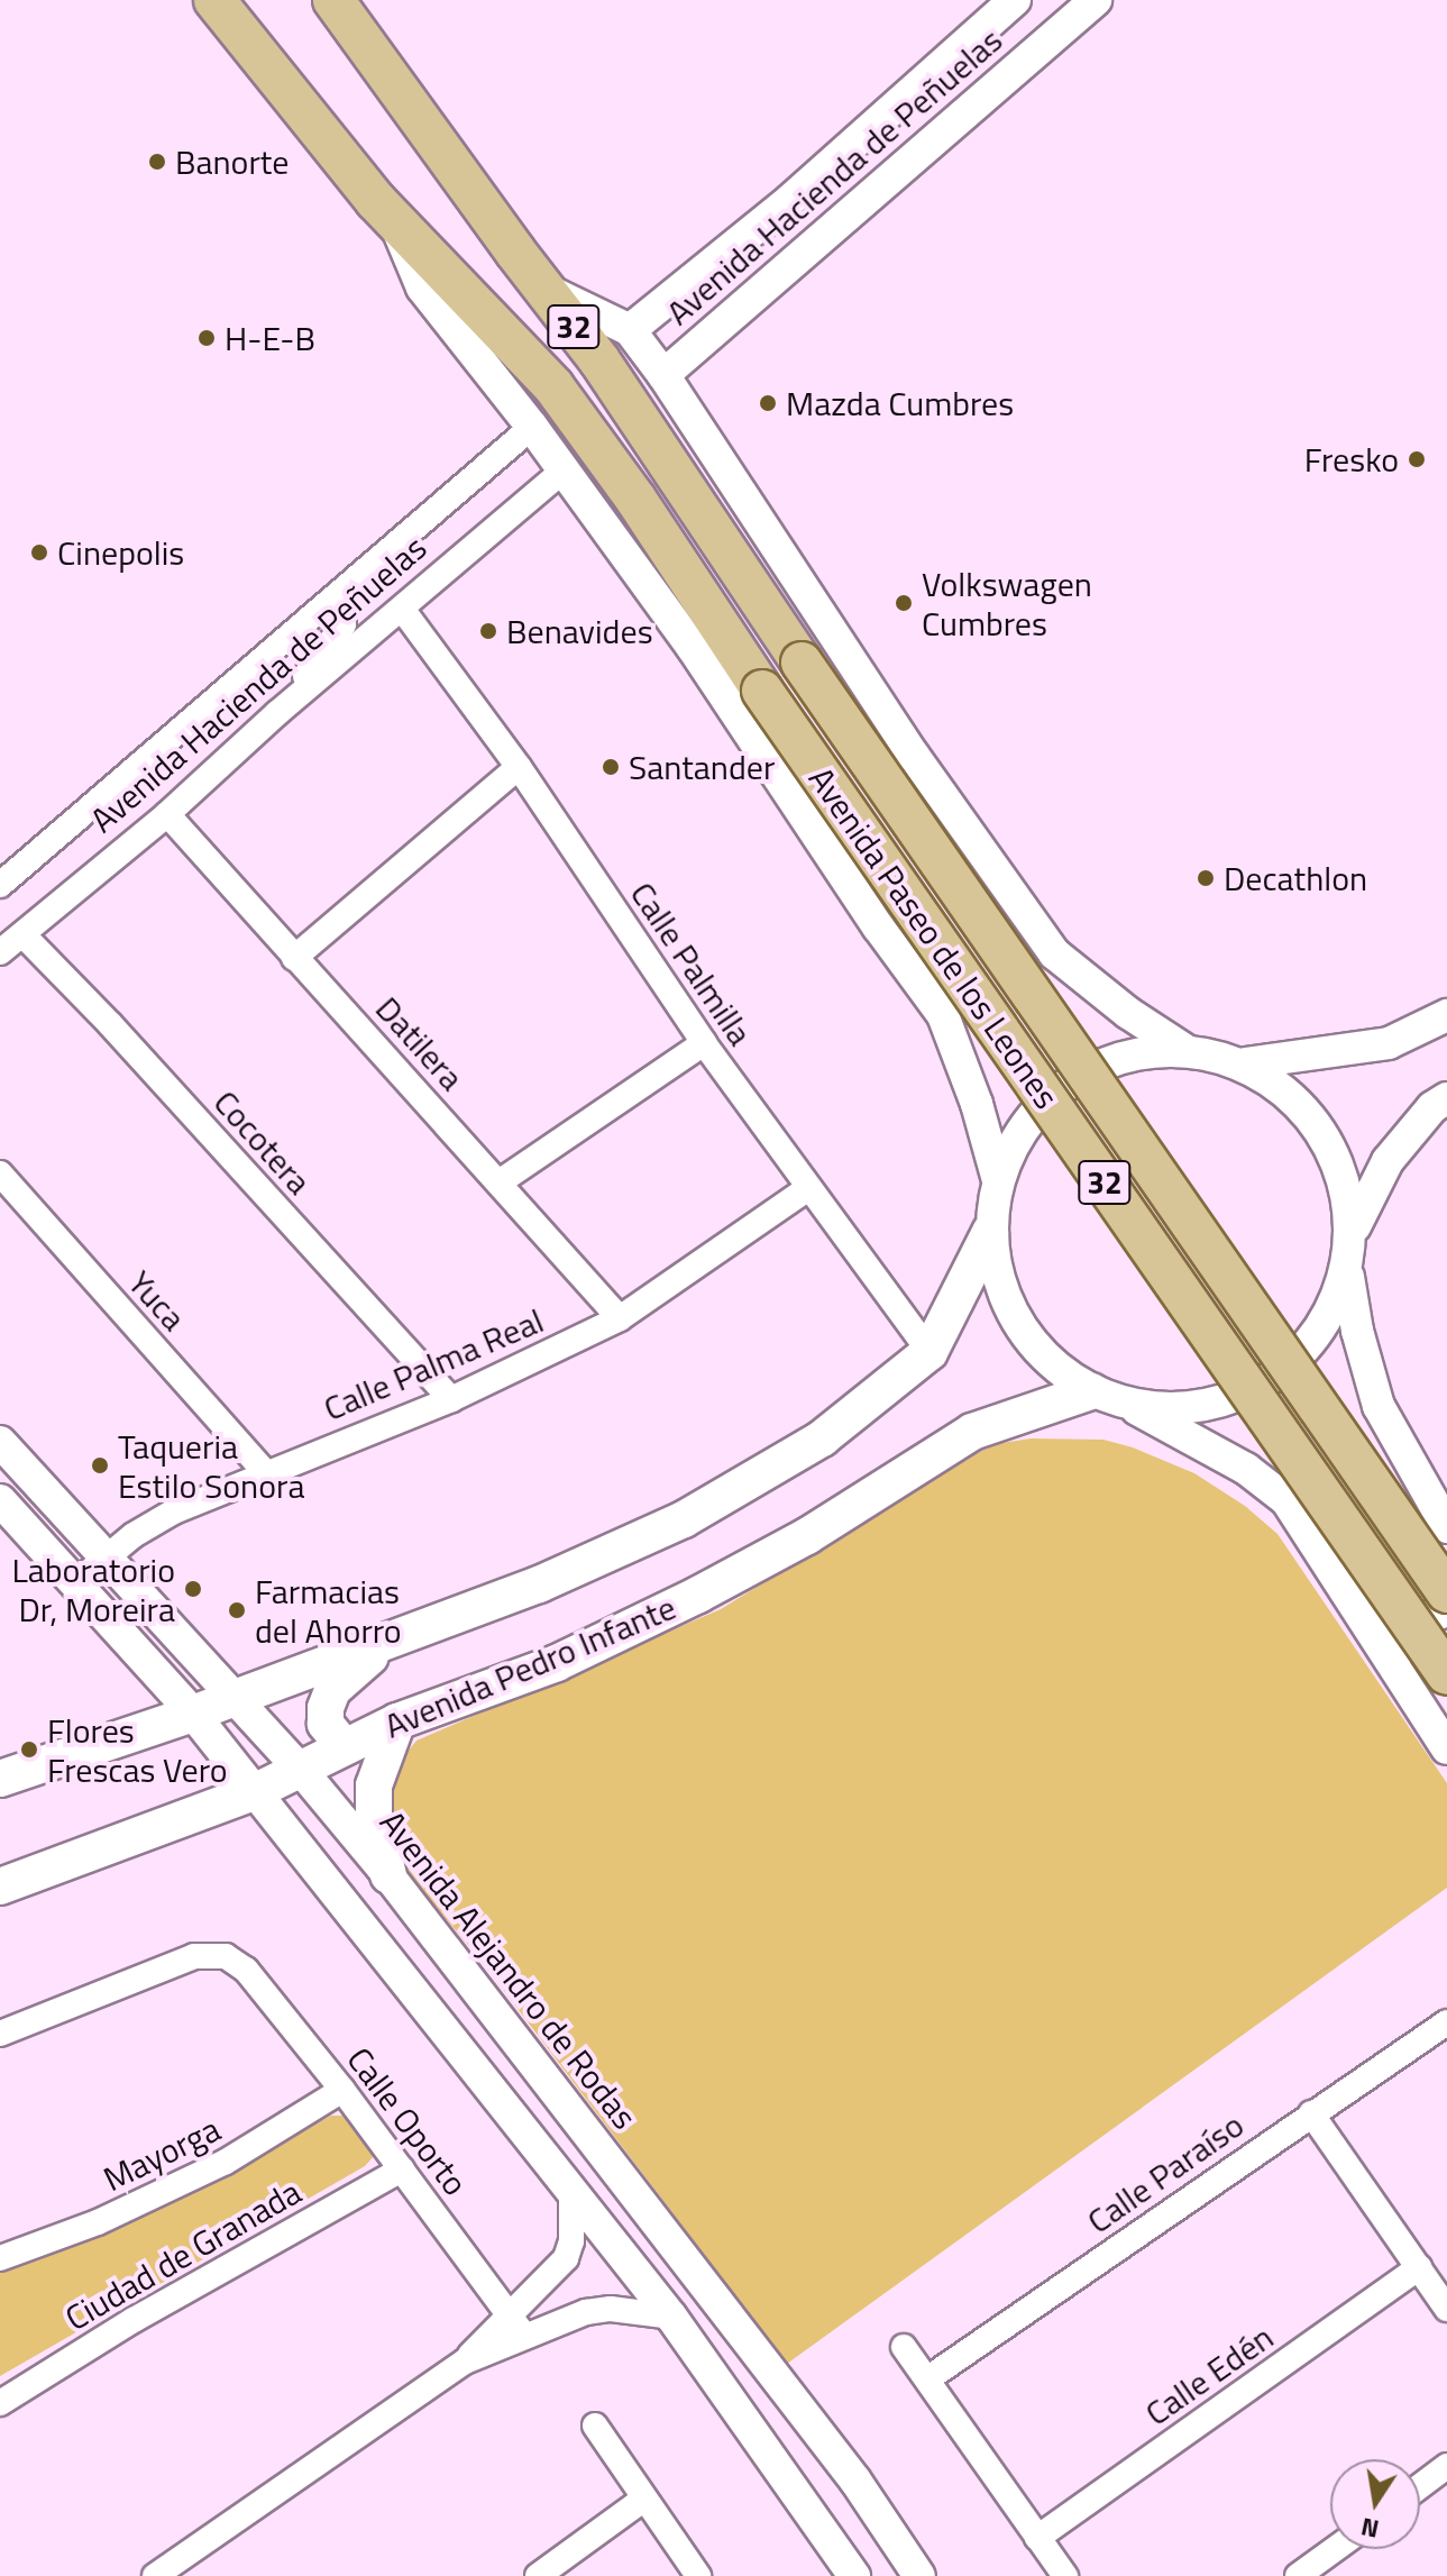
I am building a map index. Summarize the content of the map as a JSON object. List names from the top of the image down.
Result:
{
  "streets": {
    "main road": ["32", "Avenida Paseo de los Leones", "Avenida Pedro Infante"],
    "street": [
      "Avenida Hacienda de Peñuelas",
      "Calle Palmilla",
      "Datilera",
      "Cocotera",
      "Yuca",
      "Calle Palma Real",
      "Avenida Alejandro de Rodas",
      "Calle Oporto",
      "Mayorga",
      "Calle Paraíso",
      "Ciudad de Granada",
      "Calle Edén"
    ]
  },
  "crossings": [
    ["Avenida Hacienda de Peñuelas", "Avenida Paseo de los Leones"],
    ["Avenida Hacienda de Peñuelas", "Calle Palmilla"],
    ["Avenida Hacienda de Peñuelas", "Datilera"],
    ["Avenida Hacienda de Peñuelas", "Cocotera"],
    ["Calle Palmilla", "Calle Palma Real"],
    ["Datilera", "Calle Palma Real"],
    ["Cocotera", "Calle Palma Real"],
    ["Yuca", "Calle Palma Real"],
    ["Calle Palma Real", "Avenida Alejandro de Rodas"],
    ["Avenida Pedro Infante", "Avenida Alejandro de Rodas"],
    ["Calle Oporto", "Mayorga"],
    ["Calle Oporto", "Ciudad de Granada"]
  ],
  "places": [
    "Banorte",
    "H-E-B",
    "Mazda Cumbres",
    "Fresko",
    "Cinepolis",
    "Volkswagen Cumbres",
    "Benavides",
    "Santander",
    "Decathlon",
    "Taqueria Estilo Sonora",
    "Laboratorio Dr, Moreira",
    "Farmacias del Ahorro",
    "Flores Frescas Vero"
  ],
  "north": "bottom"
}
